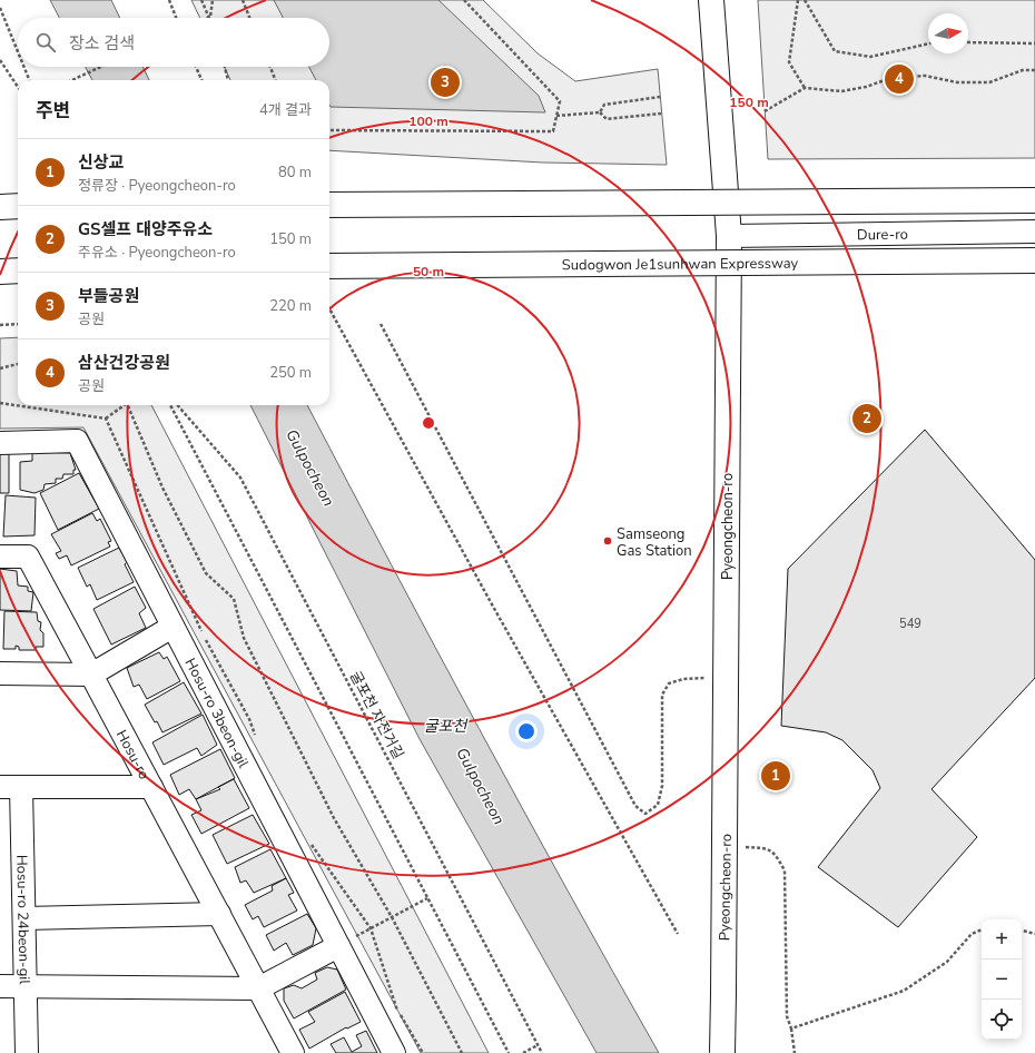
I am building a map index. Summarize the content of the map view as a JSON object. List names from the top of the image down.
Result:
{
  "streets": {
    "main road": ["Sudogwon Je1sunhwan Expressway", "Pyeongcheon-ro"],
    "street": [
      "Dure-ro",
      "Hosu-ro 3beon-gil",
      "Hosu-ro",
      "Hosu-ro 24beon-gil"
    ],
    "path": ["굴포천 자전거길"]
  },
  "crossings": [
    ["Dure-ro", "Pyeongcheon-ro"],
    ["Hosu-ro", "Hosu-ro 24beon-gil"]
  ],
  "water": ["Gulpocheon", "굴포천"],
  "places": ["Samseong Gas Station"],
  "house_numbers": ["549"],
  "north": "right",
  "page": {
    "search": "장소 검색",
    "pins": [
      "4",
      "3",
      "2",
      "1"
    ],
    "heading": ["주변", "4개 결과"],
    "list": [
      {
        "mark": "1",
        "name": "신상교",
        "note": "정류장 · Pyeongcheon-ro",
        "value": "80 m"
      },
      {
        "mark": "2",
        "name": "GS셀프 대양주유소",
        "note": "주유소 · Pyeongcheon-ro",
        "value": "150 m"
      },
      {
        "mark": "3",
        "name": "부들공원",
        "note": "공원",
        "value": "220 m"
      },
      {
        "mark": "4",
        "name": "삼산건강공원",
        "note": "공원",
        "value": "250 m"
      }
    ],
    "map_buttons": ["+", "−"]
  },
  "rings": ["150 m", "100 m", "50 m"]
}
